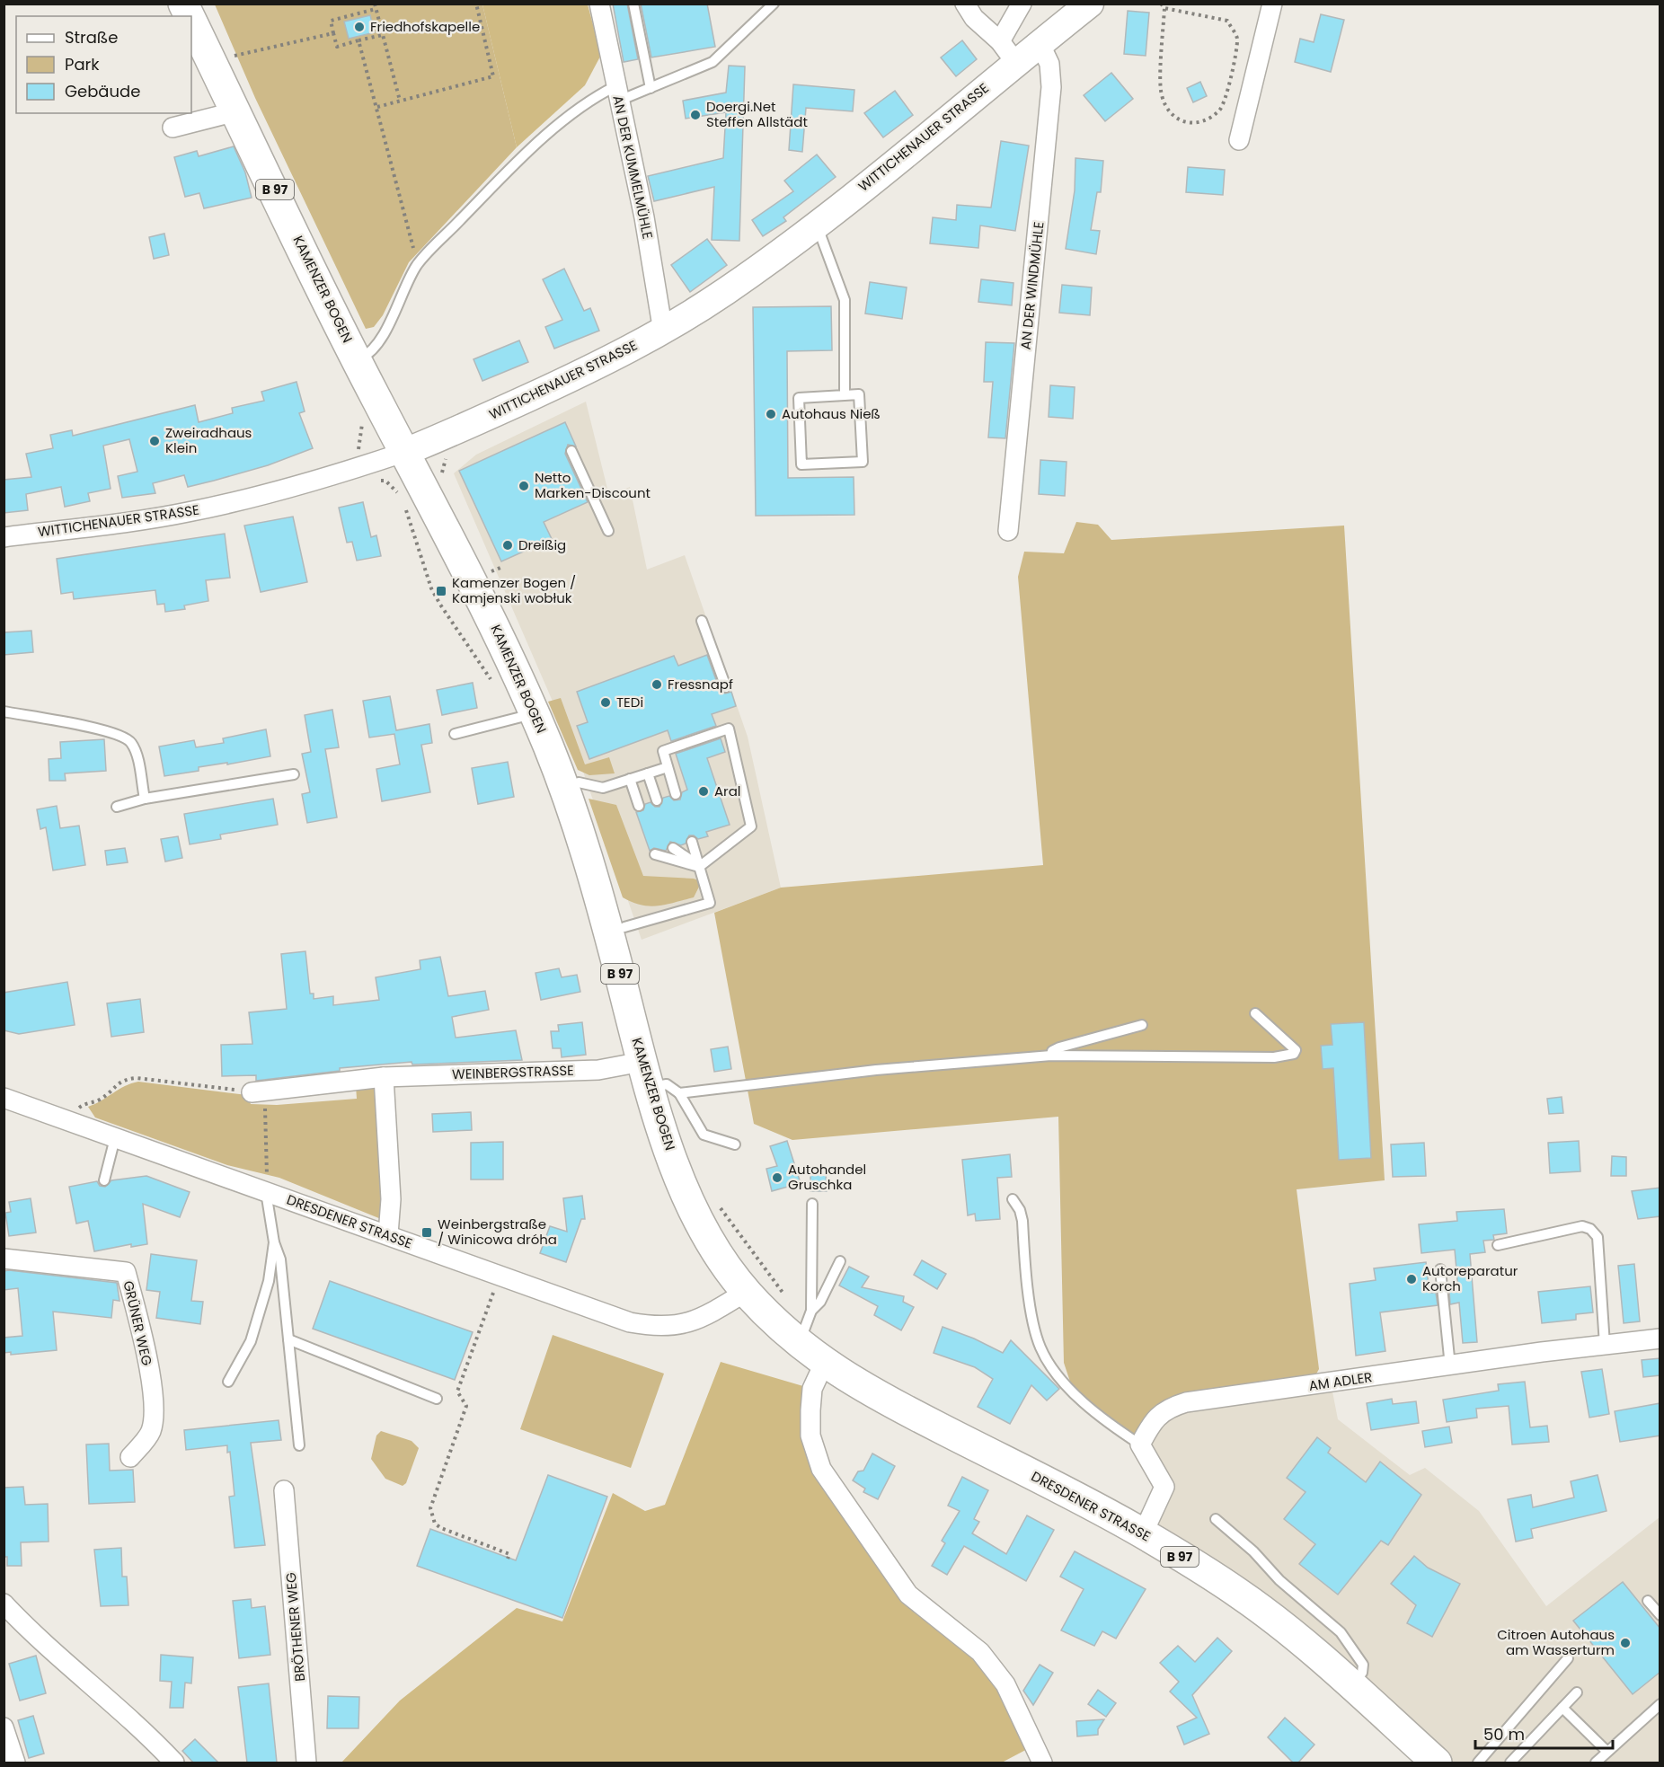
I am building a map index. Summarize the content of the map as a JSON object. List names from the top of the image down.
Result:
{
  "streets": {
    "main road": [
      "WITTICHENAUER STRASSE",
      "B 97",
      "KAMENZER BOGEN",
      "DRESDENER STRASSE"
    ],
    "street": [
      "AN DER KUMMELMÜHLE",
      "AN DER WINDMÜHLE",
      "WEINBERGSTRASSE",
      "GRÜNER WEG",
      "AM ADLER",
      "BRÖTHENER WEG"
    ]
  },
  "crossings": [
    ["WITTICHENAUER STRASSE", "AN DER KUMMELMÜHLE"],
    ["WITTICHENAUER STRASSE", "AN DER WINDMÜHLE"],
    ["WITTICHENAUER STRASSE", "KAMENZER BOGEN"],
    ["KAMENZER BOGEN", "WEINBERGSTRASSE"],
    ["KAMENZER BOGEN", "DRESDENER STRASSE"]
  ],
  "places": {
    "other": [
      "Friedhofskapelle",
      "Doergi.Net Steffen Allstädt",
      "Autohaus Nieß",
      "Zweiradhaus Klein",
      "Netto Marken-Discount",
      "Dreißig",
      "Fressnapf",
      "TEDi",
      "Aral",
      "Autohandel Gruschka",
      "Autoreparatur Korch",
      "Citroen Autohaus am Wasserturm"
    ],
    "transit": ["Kamenzer Bogen / Kamjenski wobłuk", "Weinbergstraße / Winicowa dróha"]
  },
  "legend": ["Straße", "Park", "Gebäude"],
  "scale_bar": "50 m"
}
